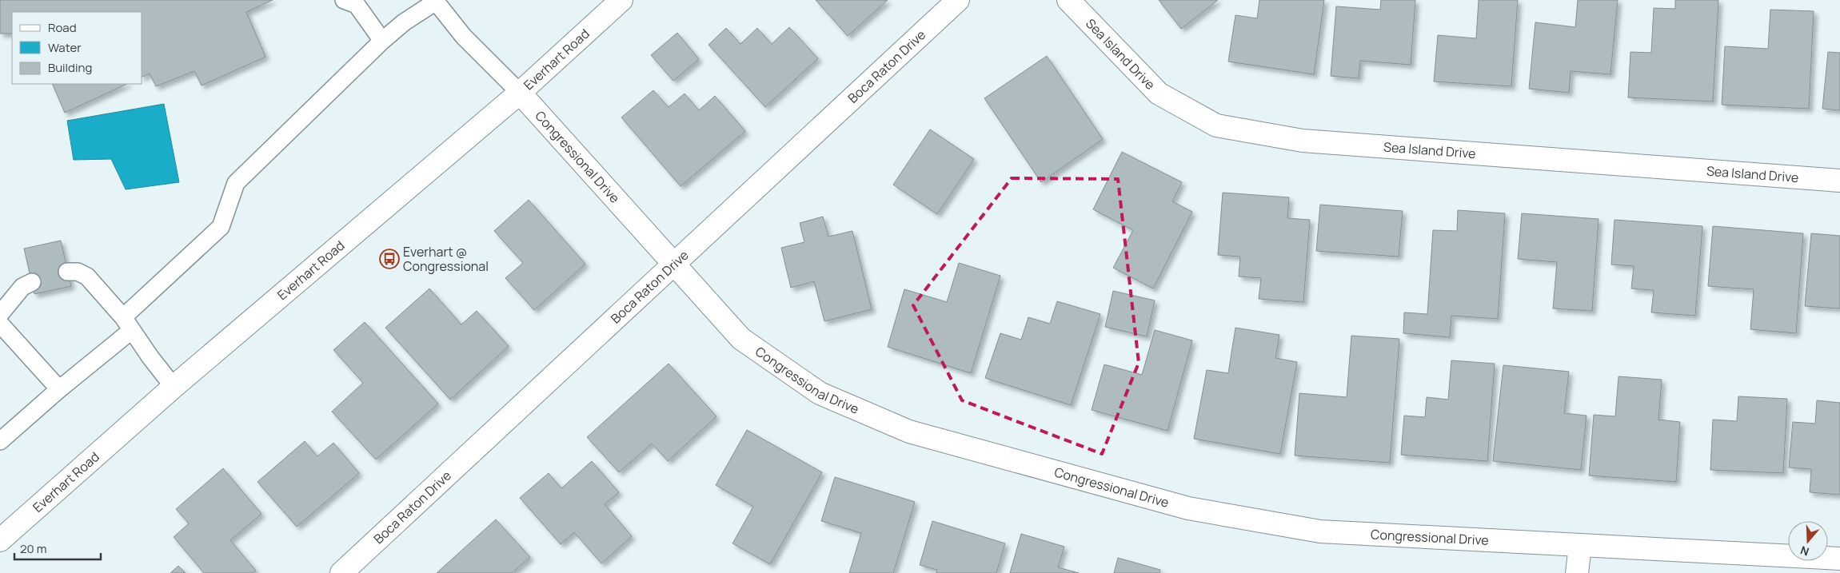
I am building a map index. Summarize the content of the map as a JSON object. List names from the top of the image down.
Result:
{
  "streets": {
    "street": [
      "Sea Island Drive",
      "Everhart Road",
      "Boca Raton Drive",
      "Congressional Drive"
    ]
  },
  "crossings": [
    ["Everhart Road", "Congressional Drive"],
    ["Boca Raton Drive", "Congressional Drive"]
  ],
  "places": {
    "bus stop": ["Everhart @ Congressional"]
  },
  "legend": ["Road", "Water", "Building"],
  "scale_bar": "20 m",
  "north": "bottom"
}
